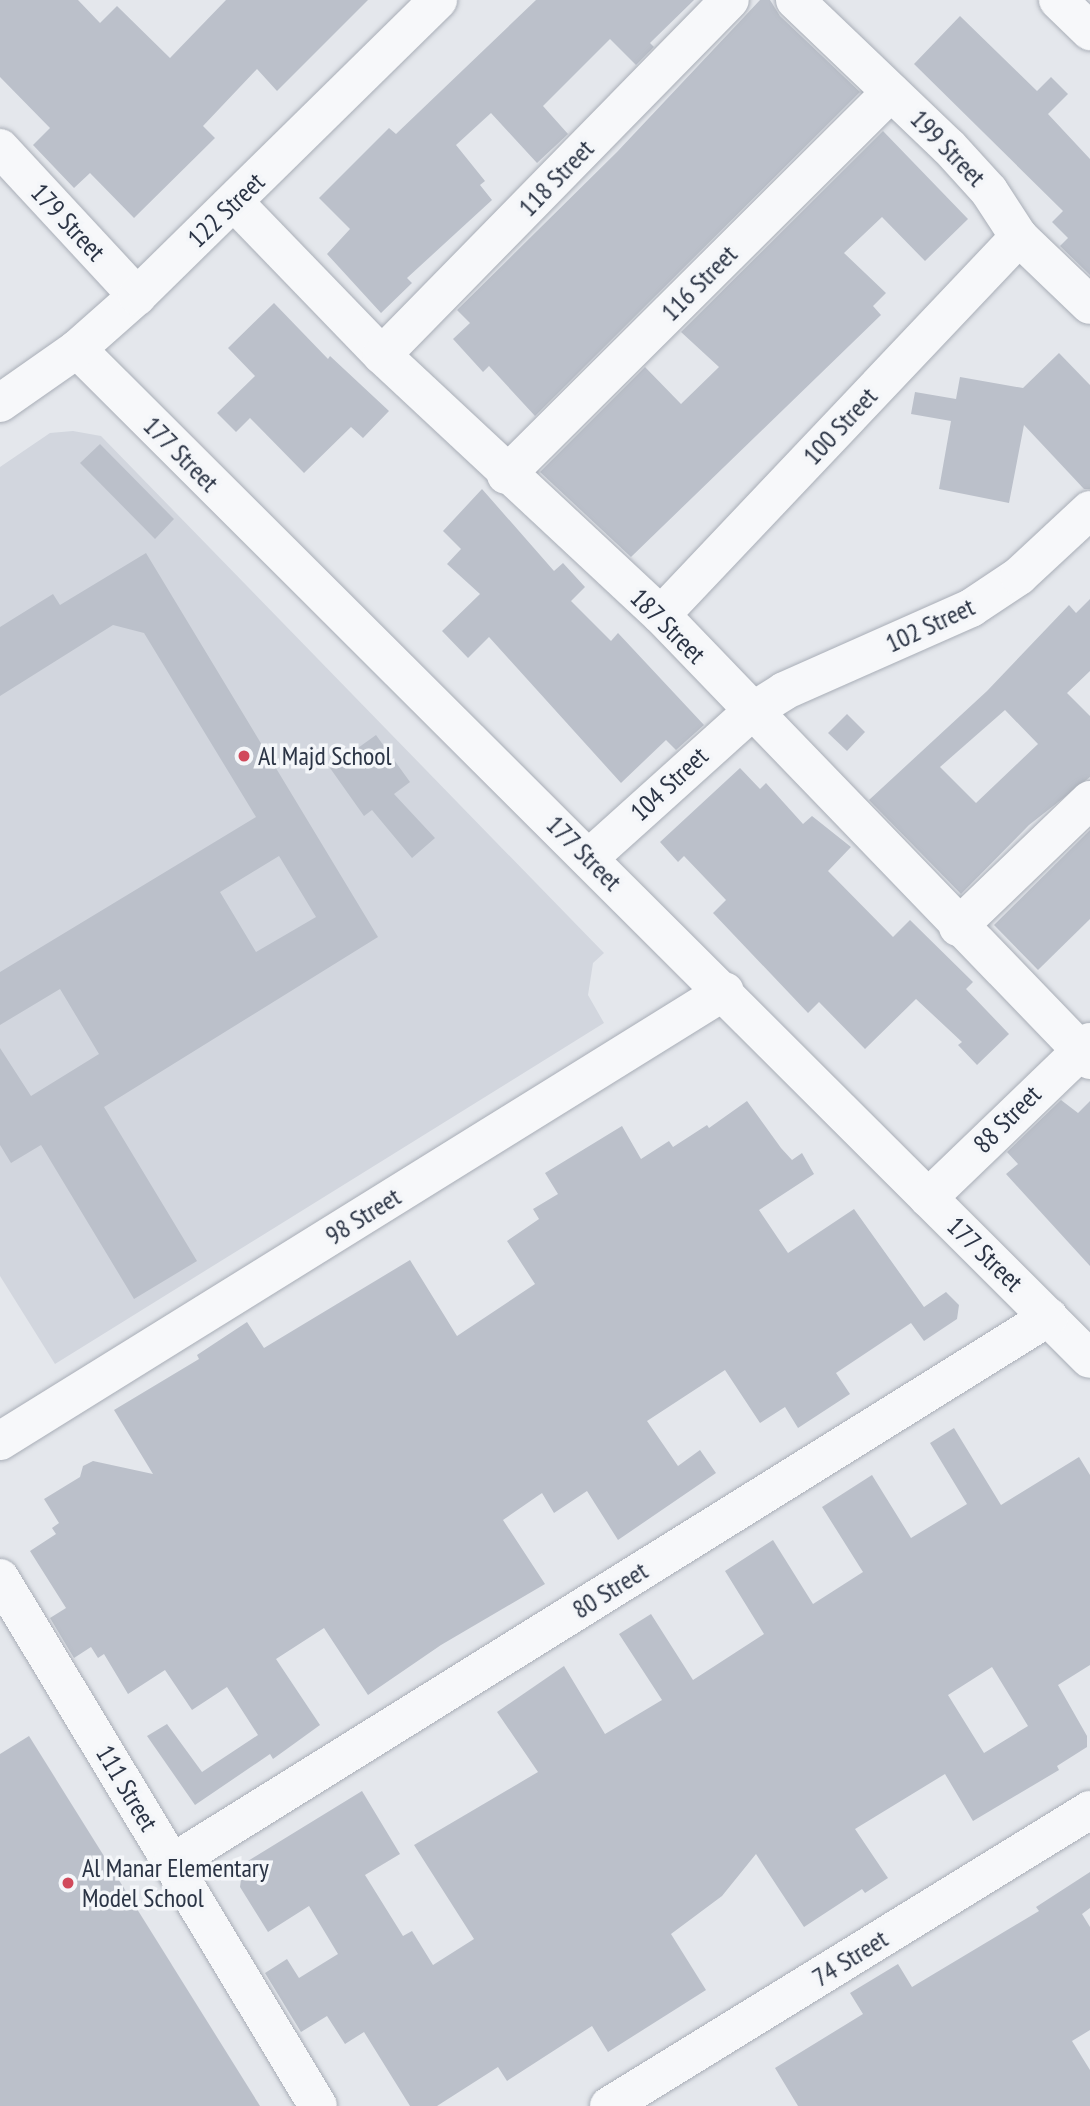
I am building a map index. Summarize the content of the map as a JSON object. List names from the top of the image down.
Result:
{
  "streets": {
    "street": [
      "199 Street",
      "118 Street",
      "122 Street",
      "179 Street",
      "116 Street",
      "100 Street",
      "177 Street",
      "102 Street",
      "187 Street",
      "104 Street",
      "88 Street",
      "98 Street",
      "80 Street",
      "111 Street",
      "74 Street"
    ]
  },
  "crossings": [
    ["199 Street", "116 Street"],
    ["199 Street", "100 Street"],
    ["118 Street", "187 Street"],
    ["122 Street", "179 Street"],
    ["122 Street", "177 Street"],
    ["122 Street", "187 Street"],
    ["116 Street", "187 Street"],
    ["100 Street", "187 Street"],
    ["177 Street", "104 Street"],
    ["177 Street", "88 Street"],
    ["177 Street", "98 Street"],
    ["177 Street", "80 Street"],
    ["102 Street", "187 Street"],
    ["102 Street", "104 Street"],
    ["187 Street", "104 Street"],
    ["187 Street", "88 Street"],
    ["80 Street", "111 Street"]
  ],
  "places": ["Al Majd School", "Al Manar Elementary Model School"]
}
